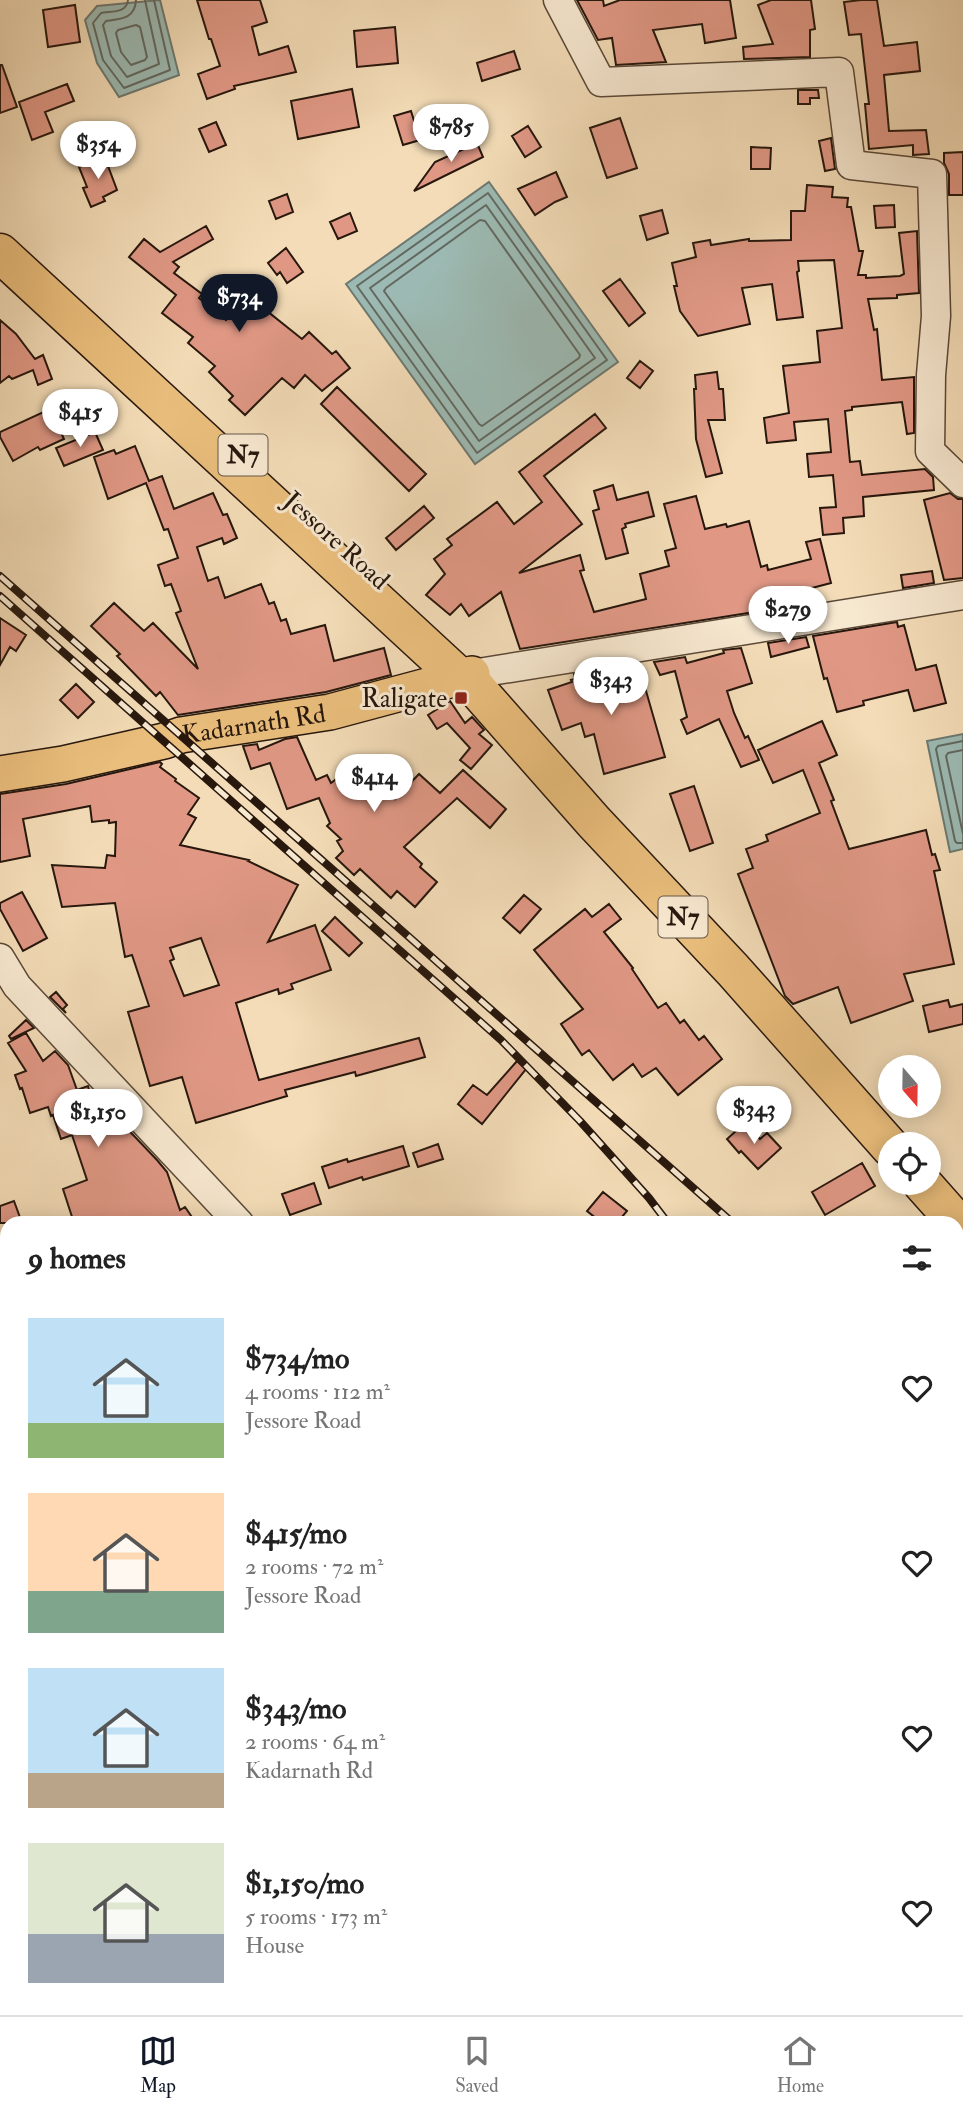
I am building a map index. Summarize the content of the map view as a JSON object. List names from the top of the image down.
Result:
{
  "streets": {
    "highway": ["N7", "Jessore Road"],
    "main road": ["Kadarnath Rd"]
  },
  "crossings": [
    ["Jessore Road", "Kadarnath Rd"]
  ],
  "places": {
    "transit": ["Raligate"]
  },
  "north": "bottom",
  "page": {
    "price": [
      "$785",
      "$354",
      "$734",
      "$415",
      "$279",
      "$343",
      "$414",
      "$343",
      "$1,150"
    ],
    "heading": "9 homes",
    "list": [
      {
        "name": "$734/mo",
        "note": "4 rooms · 112 m² · Jessore Road"
      },
      {
        "name": "$415/mo",
        "note": "2 rooms · 72 m² · Jessore Road"
      },
      {
        "name": "$343/mo",
        "note": "2 rooms · 64 m² · Kadarnath Rd"
      },
      {
        "name": "$1,150/mo",
        "note": "5 rooms · 173 m² · House"
      }
    ],
    "tabs": ["Map", "Saved", "Home"]
  }
}
